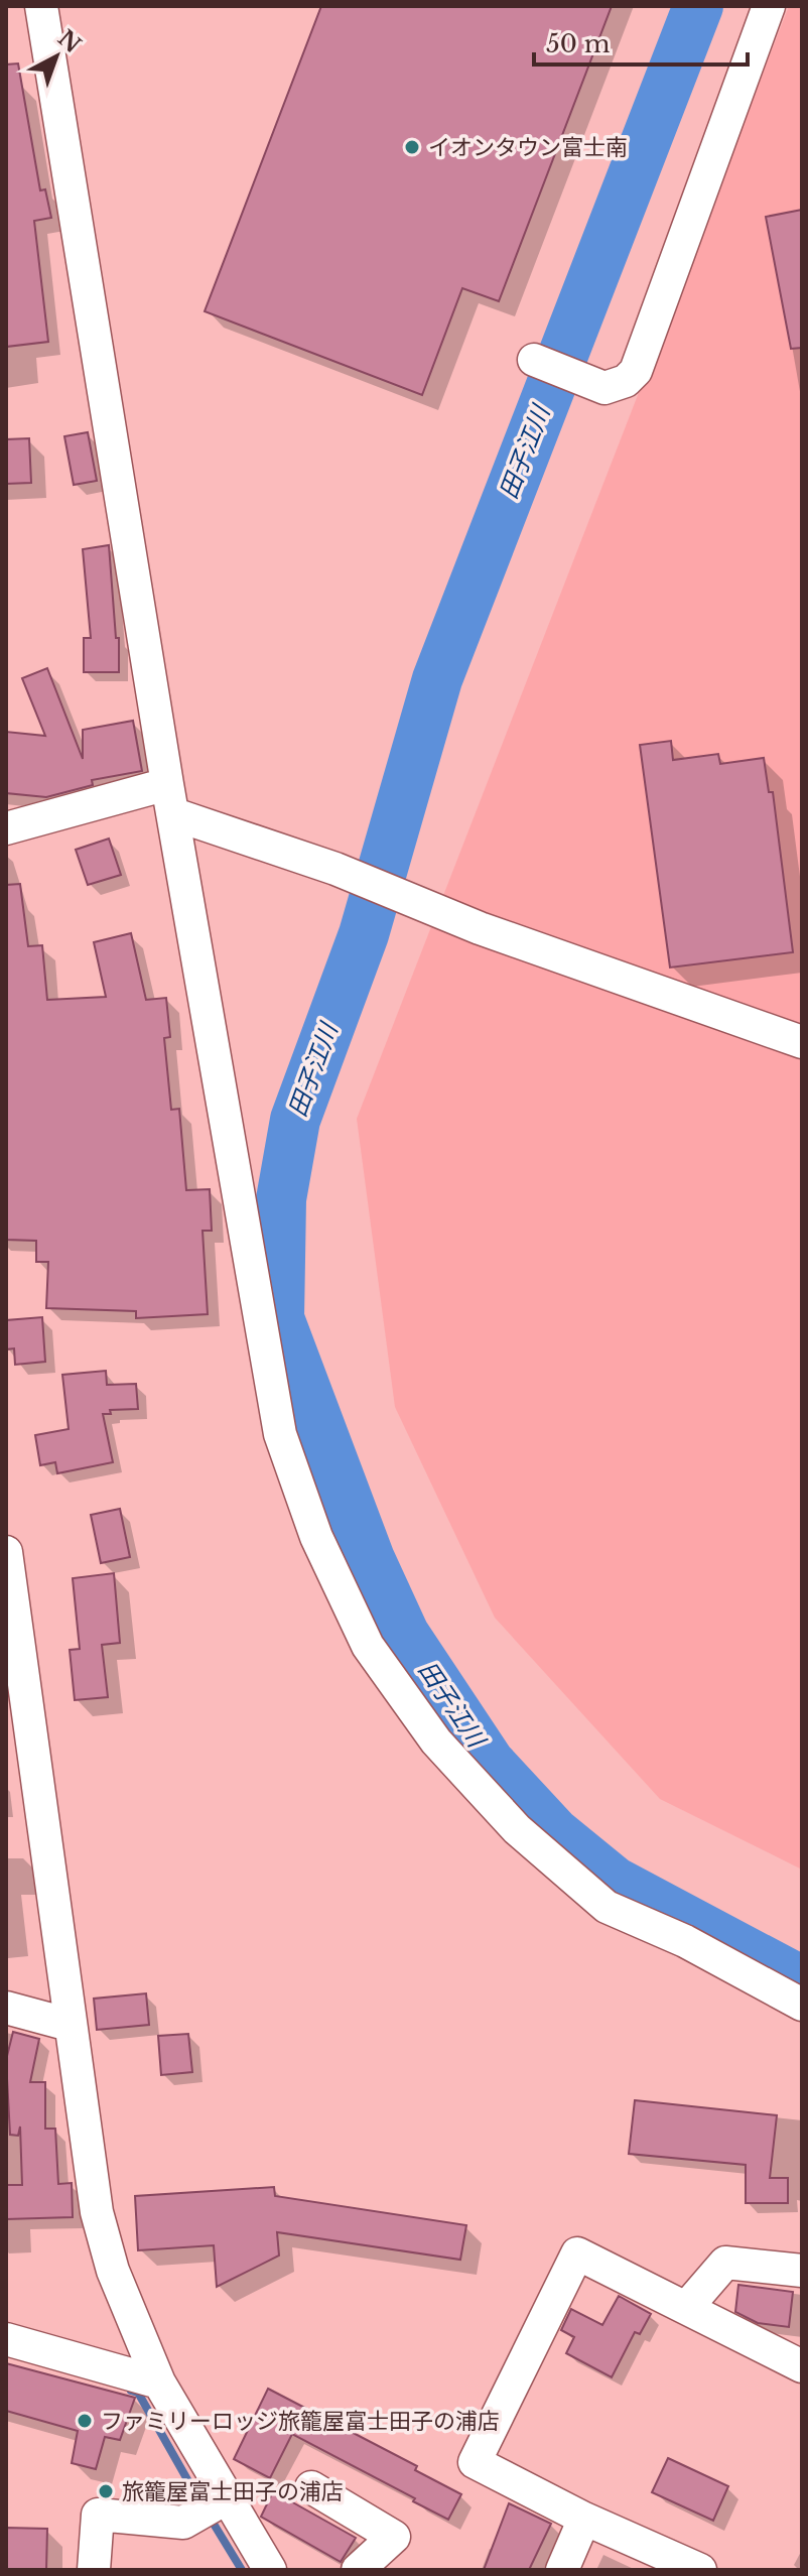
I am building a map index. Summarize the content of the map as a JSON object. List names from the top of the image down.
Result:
{
  "water": ["田子江川"],
  "places": ["イオンタウン富士南", "ファミリーロッジ旅籠屋富士田子の浦店", "旅籠屋富士田子の浦店"],
  "scale_bar": "50 m",
  "north": "top right"
}
